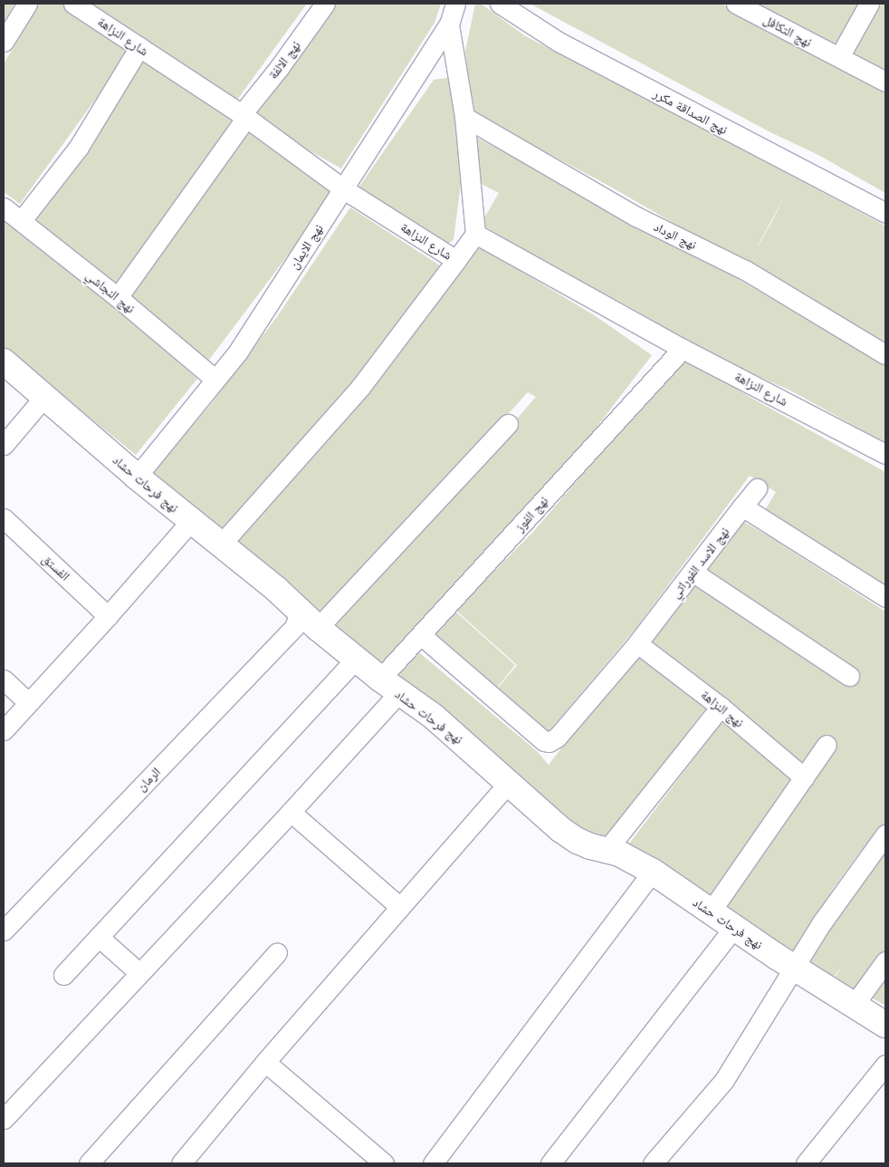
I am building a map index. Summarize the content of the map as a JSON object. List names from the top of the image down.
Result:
{
  "streets": {
    "street": [
      "نهج التكافل",
      "شارع النزاهة",
      "نهج الالفة",
      "نهج الصداقة مكرر",
      "نهج الوداد",
      "نهج الايمان",
      "نهج النجاشي",
      "نهج فرحات حشاد",
      "نهج الفوز",
      "نهج الاسد الفوراتي",
      "الفستق",
      "نهج النزاهة",
      "الرمان"
    ]
  },
  "crossings": [
    ["شارع النزاهة", "نهج الالفة"],
    ["شارع النزاهة", "نهج الايمان"],
    ["شارع النزاهة", "نهج الفوز"],
    ["نهج الالفة", "نهج النجاشي"],
    ["نهج الايمان", "نهج النجاشي"],
    ["نهج الايمان", "نهج فرحات حشاد"],
    ["نهج فرحات حشاد", "نهج الفوز"],
    ["نهج فرحات حشاد", "الرمان"],
    ["نهج الفوز", "نهج الاسد الفوراتي"],
    ["نهج الاسد الفوراتي", "نهج النزاهة"]
  ]
}
